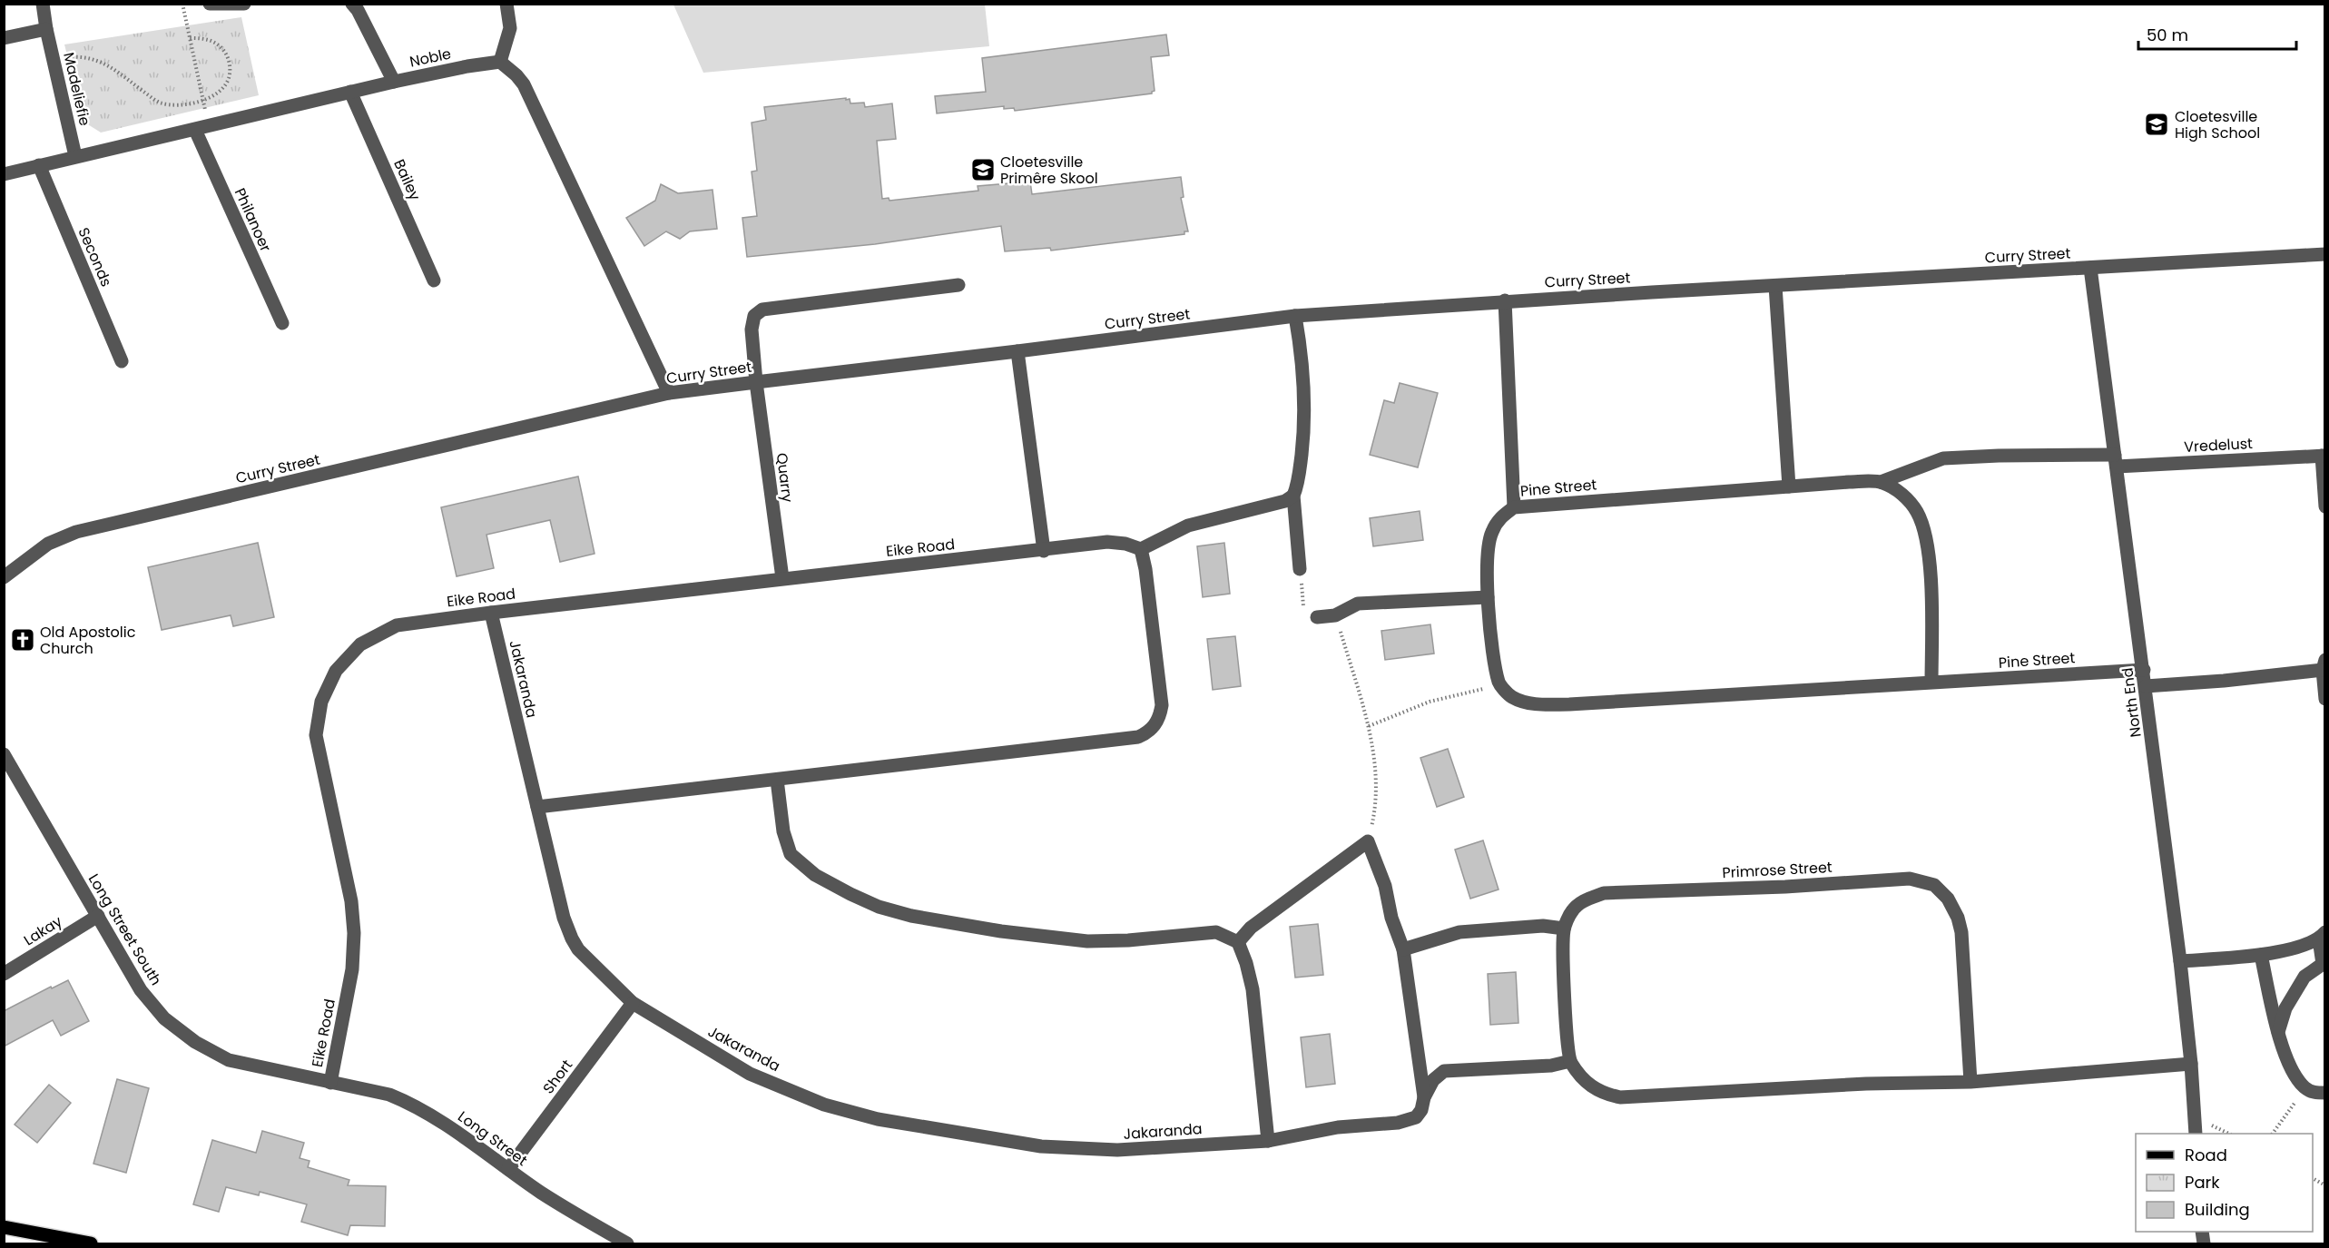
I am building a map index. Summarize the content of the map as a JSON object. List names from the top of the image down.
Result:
{
  "streets": {
    "street": [
      "Noble",
      "Madeliefie",
      "Bailey",
      "Philanoer",
      "Curry Street",
      "Seconds",
      "Vredelust",
      "Quarry",
      "Pine Street",
      "Eike Road",
      "Jakaranda",
      "North End",
      "Primrose Street",
      "Long Street South",
      "Lakay",
      "Short",
      "Long Street"
    ]
  },
  "crossings": [
    ["Noble", "Madeliefie"],
    ["Noble", "Bailey"],
    ["Noble", "Philanoer"],
    ["Noble", "Seconds"],
    ["Curry Street", "Quarry"],
    ["Curry Street", "North End"],
    ["Vredelust", "Pine Street"],
    ["Vredelust", "North End"],
    ["Quarry", "Eike Road"],
    ["Pine Street", "North End"],
    ["Eike Road", "Jakaranda"],
    ["Eike Road", "Long Street South"],
    ["Eike Road", "Long Street"],
    ["Jakaranda", "Short"],
    ["Long Street South", "Lakay"],
    ["Long Street South", "Long Street"],
    ["Short", "Long Street"]
  ],
  "places": {
    "school or university": ["Cloetesville High School", "Cloetesville Primêre Skool"],
    "church": ["Old Apostolic Church"]
  },
  "legend": ["Road", "Park", "Building"],
  "scale_bar": "50 m"
}
